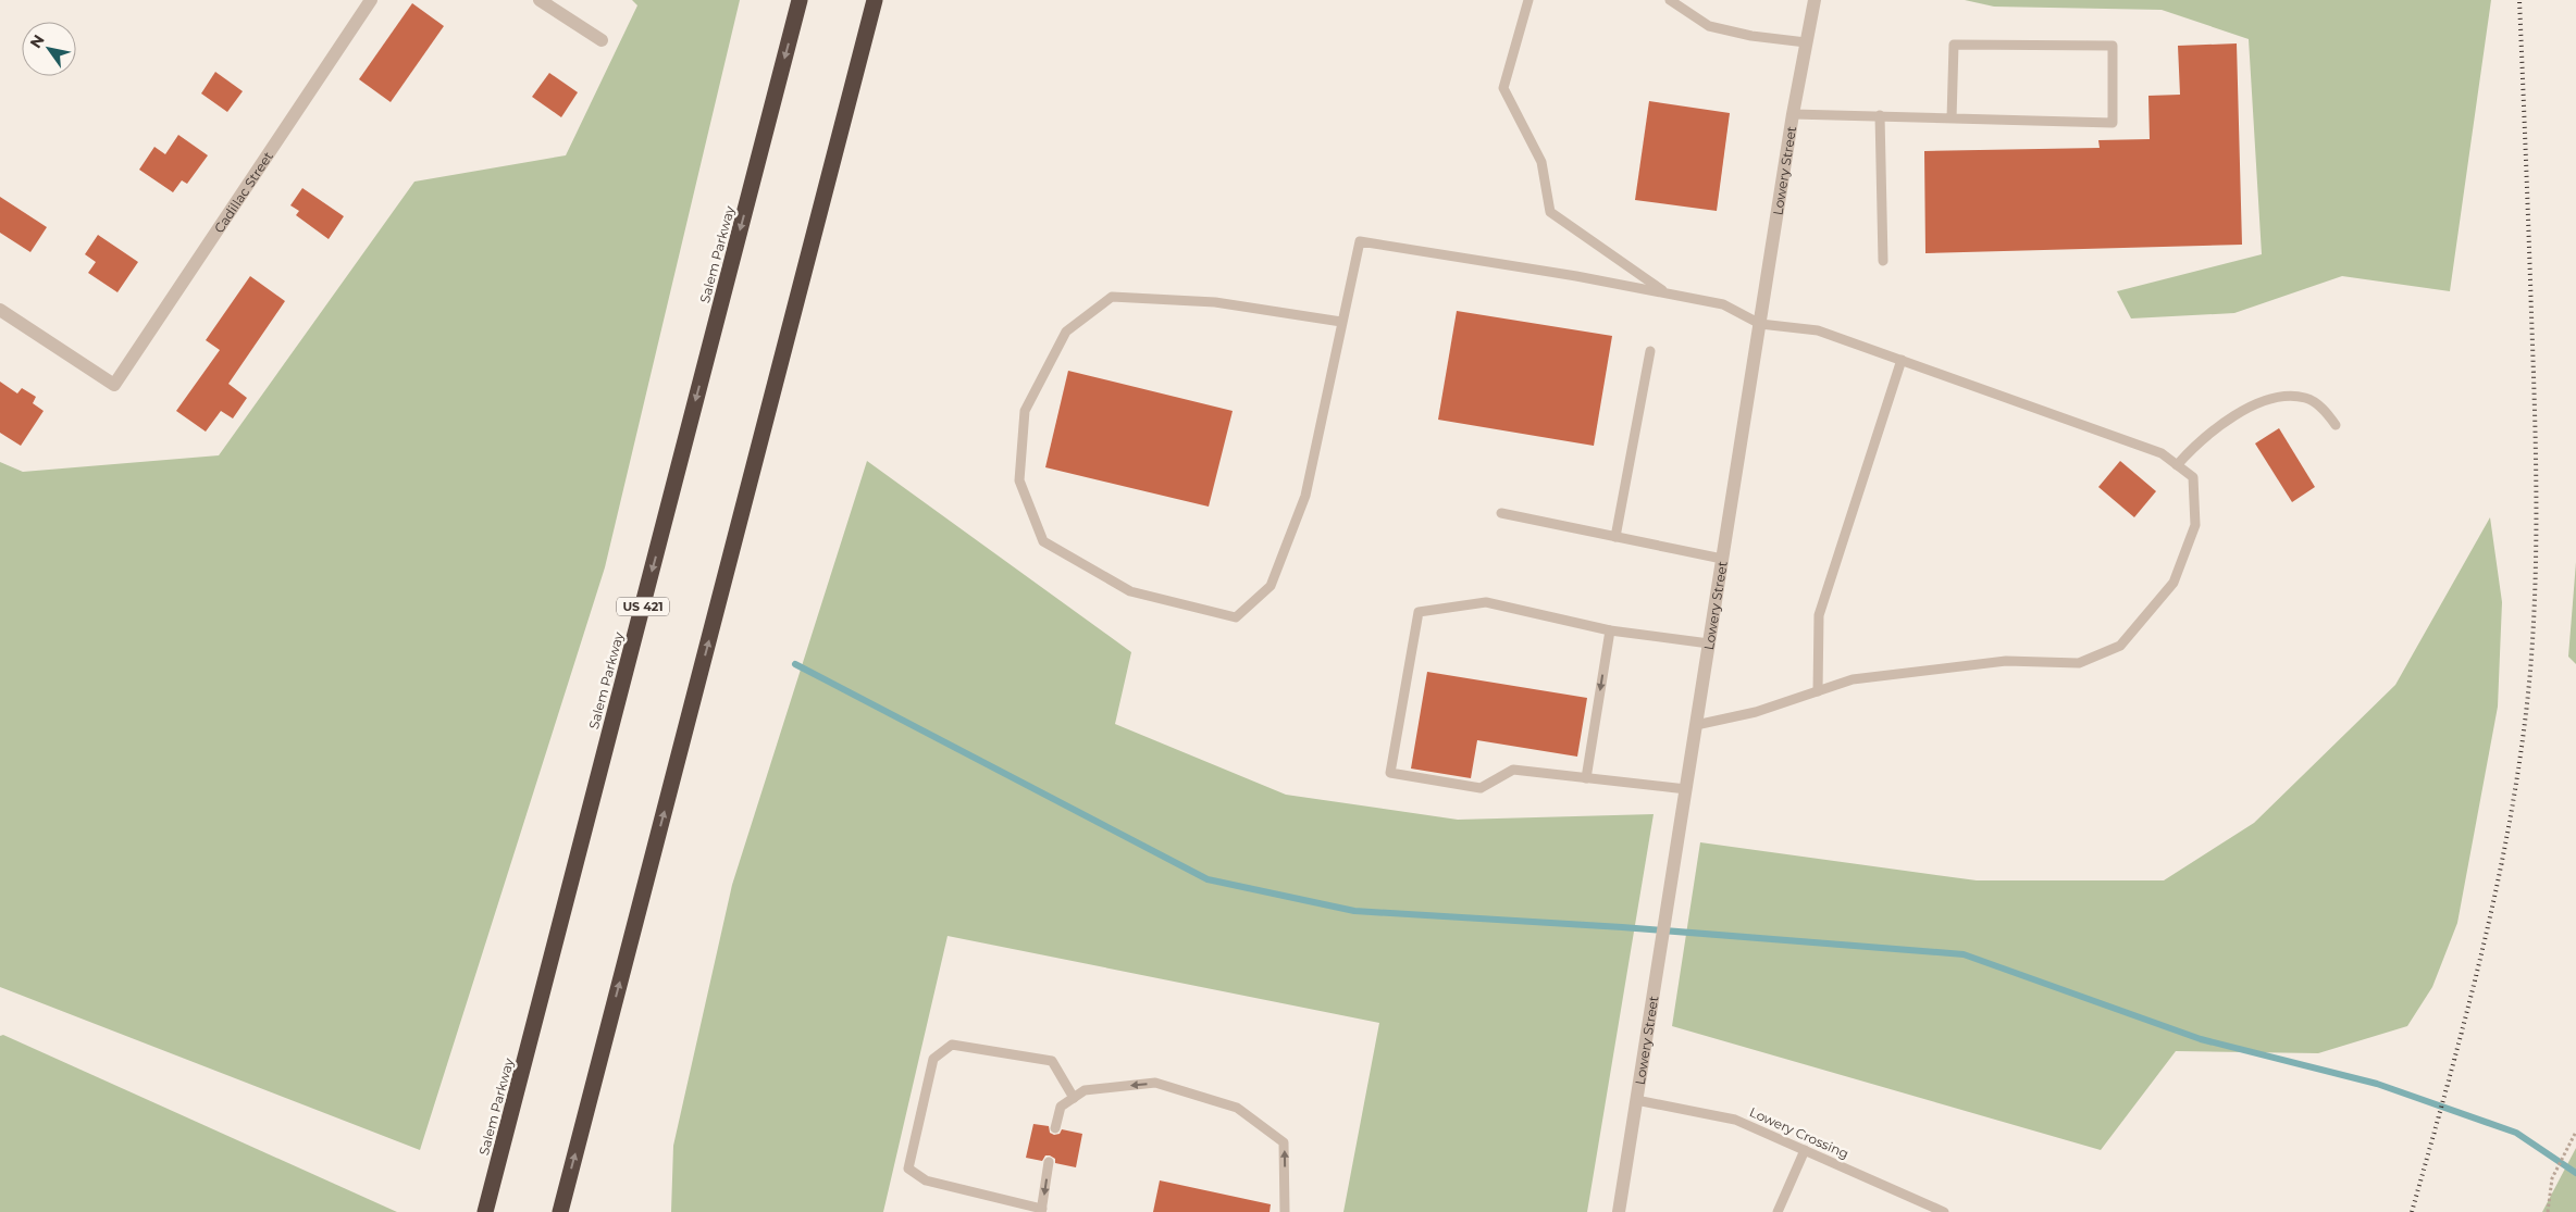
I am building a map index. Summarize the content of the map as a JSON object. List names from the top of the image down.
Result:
{
  "streets": {
    "highway": ["Salem Parkway", "US 421"],
    "street": ["Lowery Street", "Cadillac Street"],
    "lane": ["Lowery Crossing"]
  },
  "crossings": [
    ["Lowery Street", "Lowery Crossing"]
  ],
  "north": "top left"
}
